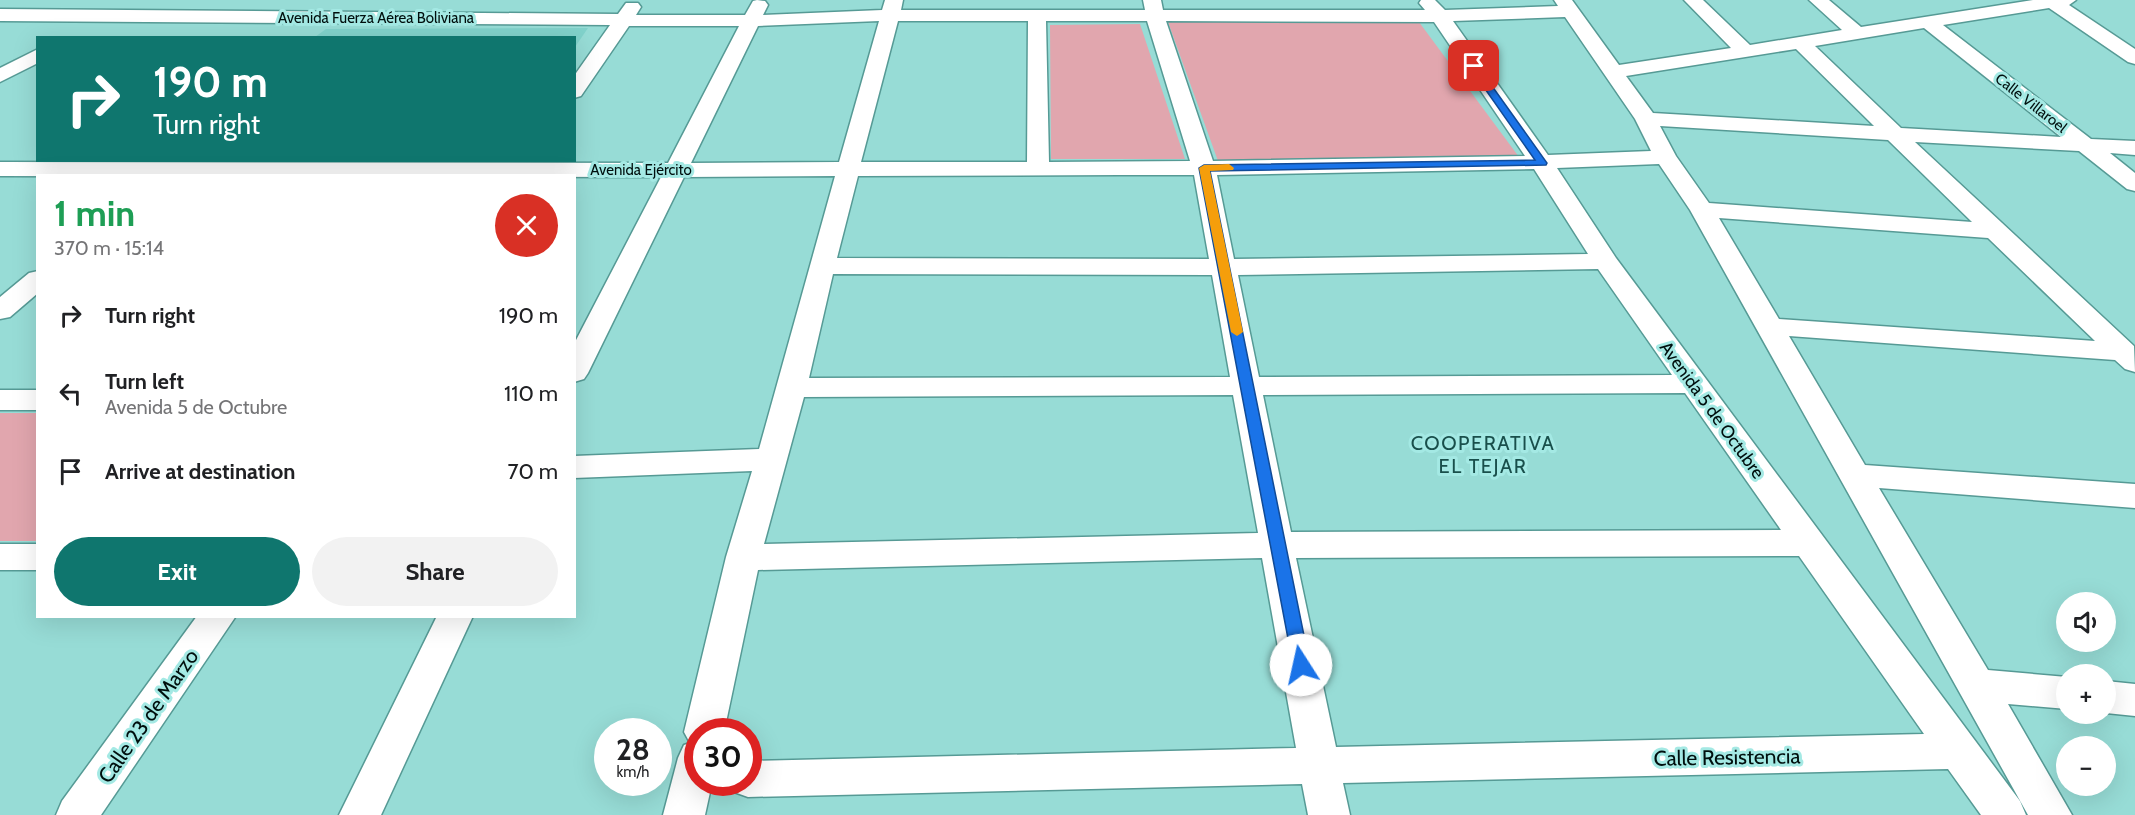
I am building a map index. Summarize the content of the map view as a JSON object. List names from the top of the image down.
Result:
{
  "streets": {
    "street": [
      "Avenida Fuerza Aérea Boliviana",
      "Calle Villaroel",
      "Avenida Ejército",
      "Avenida 5 de Octubre",
      "Calle 23 de Marzo",
      "Calle Resistencia"
    ]
  },
  "crossings": [
    ["Avenida Fuerza Aérea Boliviana", "Avenida 5 de Octubre"],
    ["Avenida Ejército", "Avenida 5 de Octubre"],
    ["Avenida 5 de Octubre", "Calle Resistencia"]
  ],
  "districts": ["COOPERATIVA EL TEJAR"],
  "page": {
    "turn": ["190 m", "Turn right"],
    "heading": ["1 min", "370 m · 15:14"],
    "list": [
      {
        "name": "Turn right",
        "value": "190 m"
      },
      {
        "name": "Turn left",
        "note": "Avenida 5 de Octubre",
        "value": "110 m"
      },
      {
        "name": "Arrive at destination",
        "value": "70 m"
      }
    ],
    "buttons": ["Exit", "Share"],
    "map_buttons": ["+", "−"],
    "speed": "28 km/h",
    "limit": "30"
  }
}
